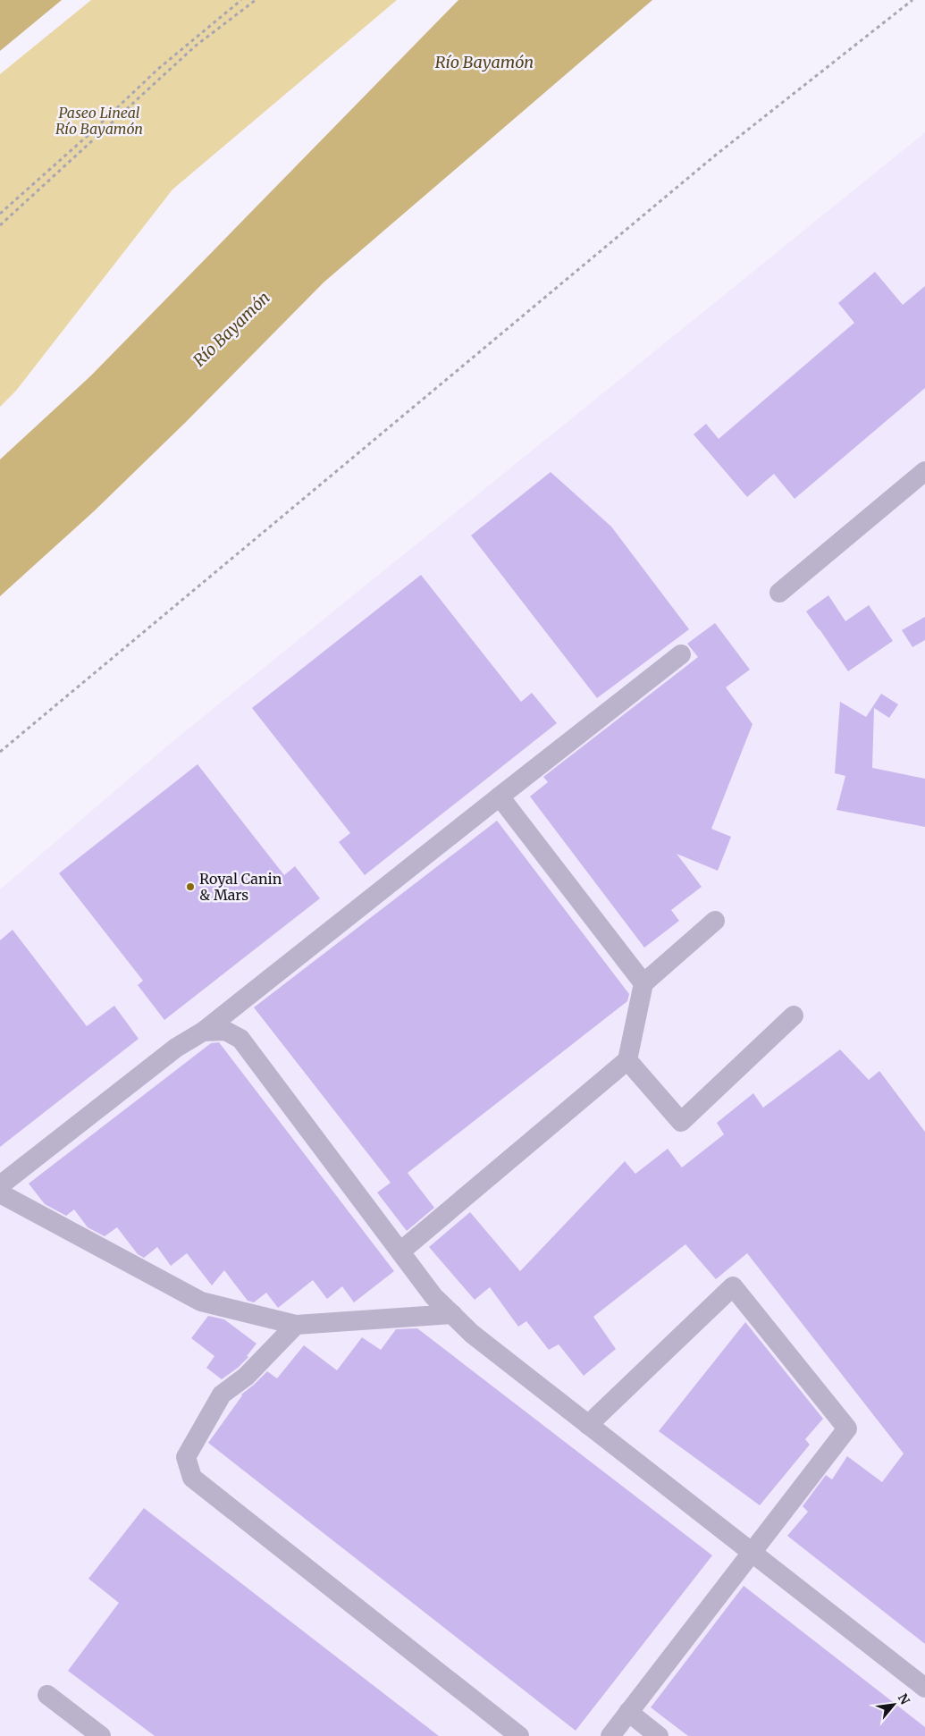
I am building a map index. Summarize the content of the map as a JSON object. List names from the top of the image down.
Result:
{
  "water": ["Río Bayamón"],
  "parks": ["Paseo Lineal Río Bayamón"],
  "places": ["Royal Canin & Mars"],
  "north": "top right"
}
